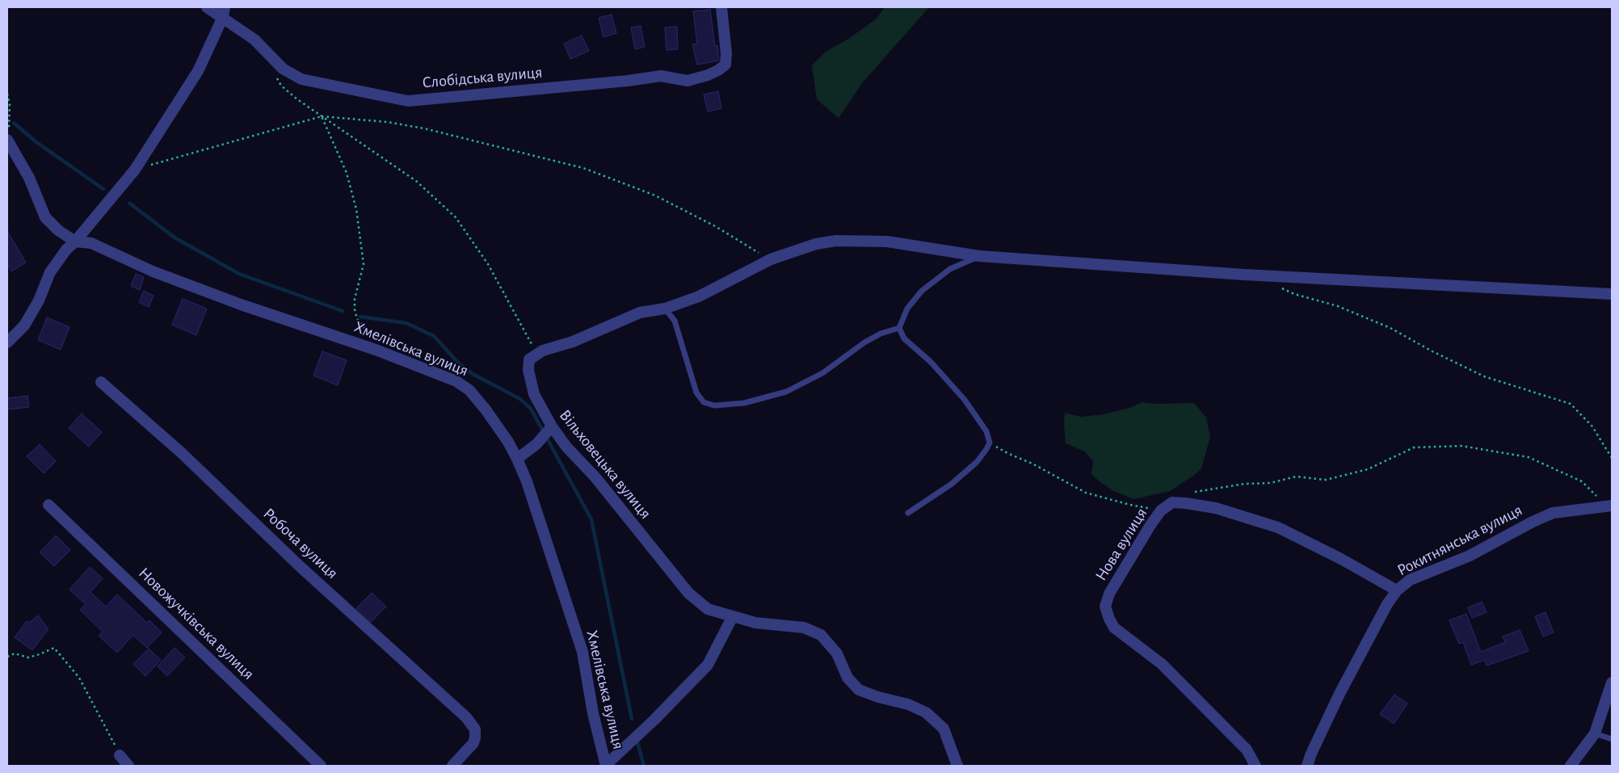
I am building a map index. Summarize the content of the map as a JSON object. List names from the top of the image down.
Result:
{
  "streets": {
    "street": [
      "Слобідська вулиця",
      "Хмелівська вулиця",
      "Вільховецька вулиця",
      "Рокитнянська вулиця",
      "Робоча вулиця",
      "Нова вулиця",
      "Новожучківська вулиця"
    ]
  },
  "crossings": [
    ["Рокитнянська вулиця", "Нова вулиця"]
  ]
}
